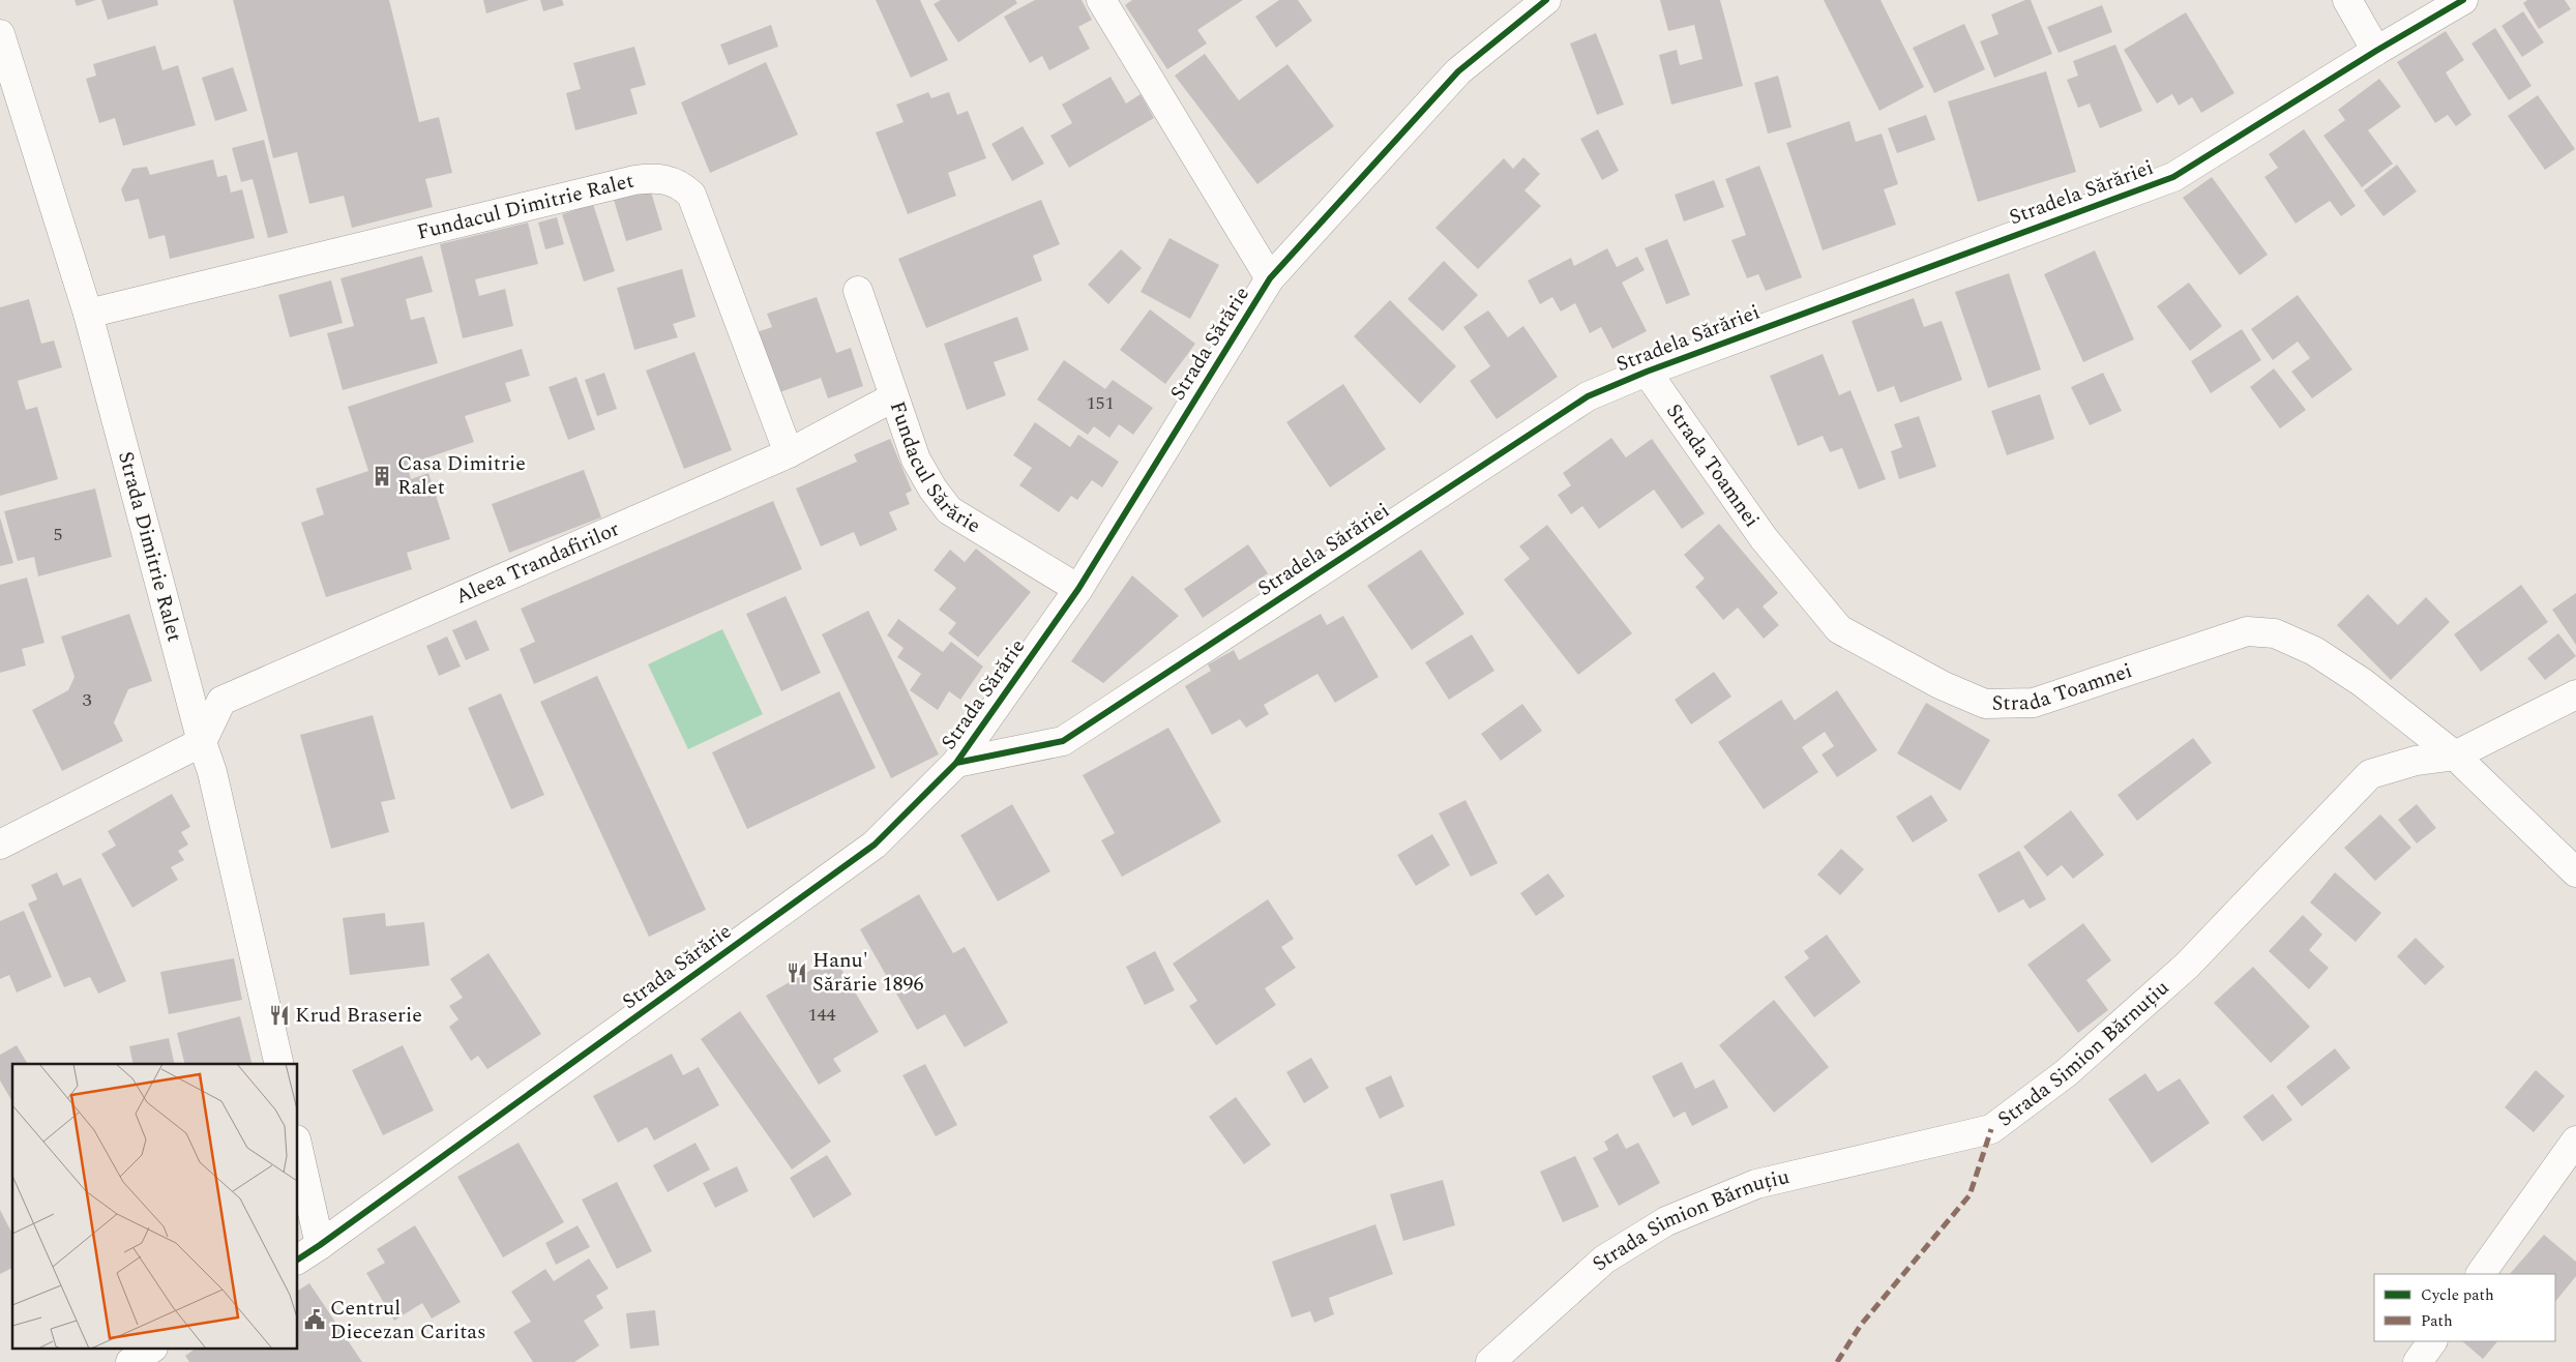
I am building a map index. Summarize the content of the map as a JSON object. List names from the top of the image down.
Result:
{
  "streets": {
    "street": [
      "Stradela Sărăriei",
      "Fundacul Dimitrie Ralet",
      "Strada Sărărie",
      "Fundacul Sărărie",
      "Strada Toamnei",
      "Strada Dimitrie Ralet",
      "Aleea Trandafirilor",
      "Strada Simion Bărnuțiu"
    ]
  },
  "crossings": [
    ["Stradela Sărăriei", "Strada Sărărie"],
    ["Stradela Sărăriei", "Strada Toamnei"],
    ["Fundacul Dimitrie Ralet", "Strada Dimitrie Ralet"],
    ["Fundacul Dimitrie Ralet", "Aleea Trandafirilor"],
    ["Strada Sărărie", "Fundacul Sărărie"],
    ["Fundacul Sărărie", "Aleea Trandafirilor"],
    ["Strada Toamnei", "Strada Simion Bărnuțiu"],
    ["Strada Dimitrie Ralet", "Aleea Trandafirilor"]
  ],
  "places": {
    "building": ["Casa Dimitrie Ralet"],
    "restaurant": ["Hanu' Sărărie 1896", "Krud Braserie"],
    "public building": ["Centrul Diecezan Caritas"]
  },
  "house_numbers": [
    "151",
    "5",
    "3",
    "144"
  ],
  "legend": ["Cycle path", "Path"]
}
